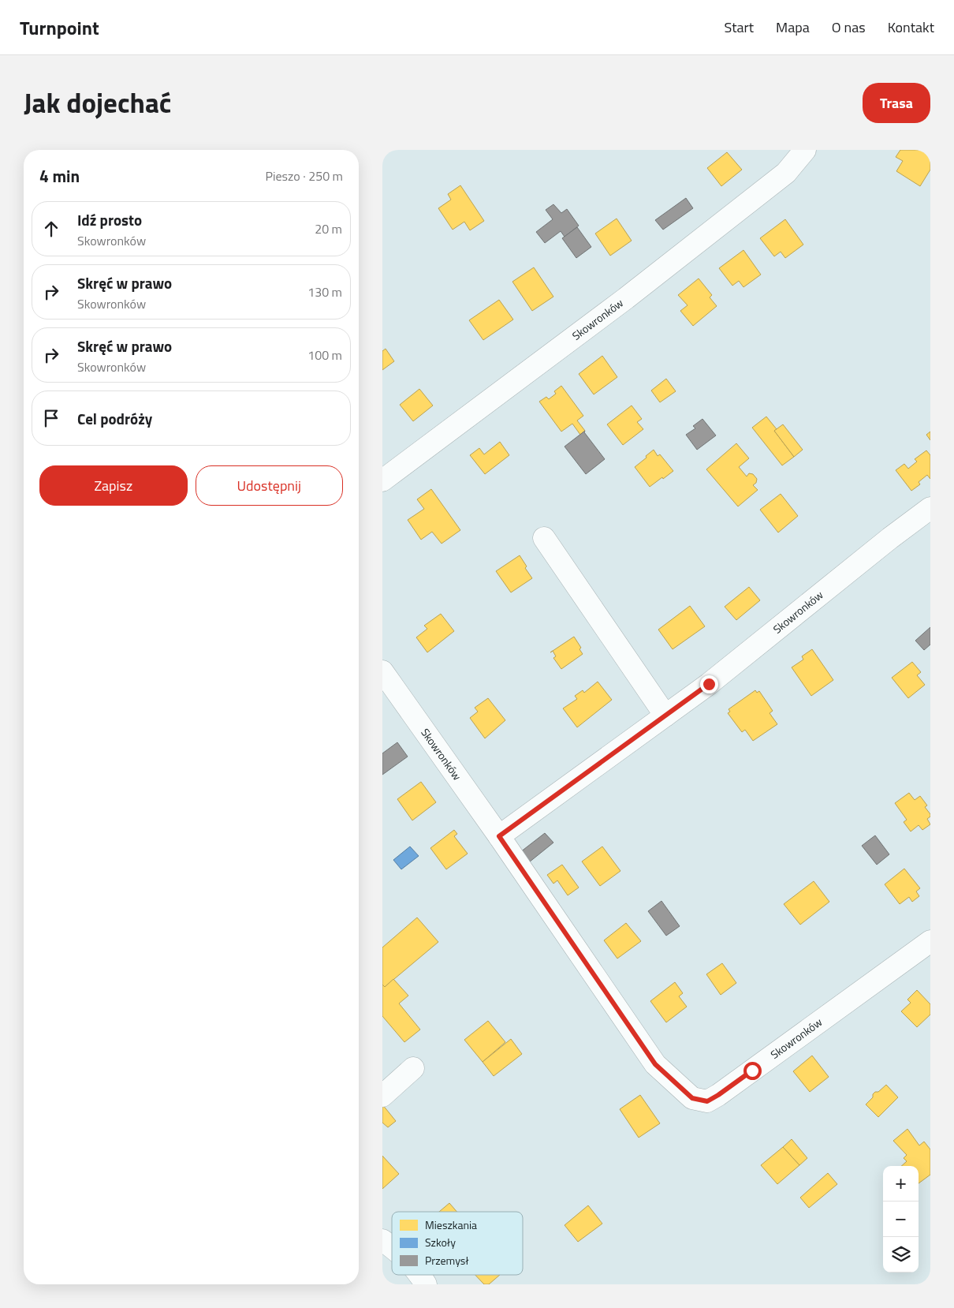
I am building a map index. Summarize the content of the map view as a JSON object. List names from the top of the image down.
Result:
{
  "streets": {
    "street": ["Skowronków"]
  },
  "legend": ["Mieszkania", "Szkoły", "Przemysł"],
  "page": {
    "header": "Turnpoint",
    "nav": [
      "Start",
      "Mapa",
      "O nas",
      "Kontakt"
    ],
    "title": "Jak dojechać",
    "buttons": [
      "Trasa",
      ["Zapisz", "Udostępnij"]
    ],
    "heading": ["4 min", "Pieszo · 250 m"],
    "list": [
      ["Idź prosto", "Skowronków", "20 m"],
      ["Skręć w prawo", "Skowronków", "130 m"],
      ["Skręć w prawo", "Skowronków", "100 m"],
      "Cel podróży"
    ],
    "map_buttons": ["+", "−"]
  }
}
